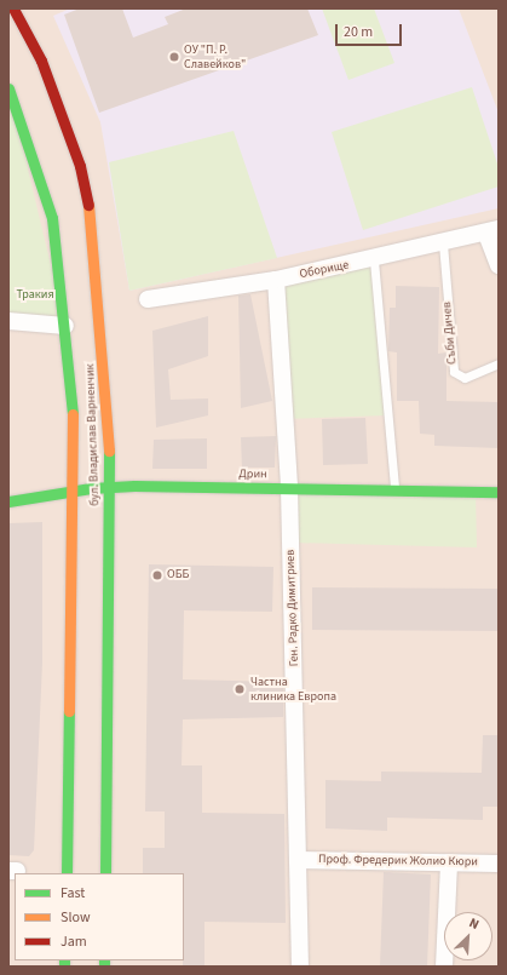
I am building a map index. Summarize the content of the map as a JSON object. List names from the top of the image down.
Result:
{
  "streets": {
    "main road": ["бул. Владислав Варненчик", "Дрин"],
    "street": ["Оборище", "Ген. Радко Димитриев", "Проф. Фредерик Жолио Кюри"],
    "lane": ["Съби Дичев"]
  },
  "crossings": [
    ["Оборище", "Съби Дичев"],
    ["Оборище", "Ген. Радко Димитриев"],
    ["бул. Владислав Варненчик", "Дрин"],
    ["Дрин", "Ген. Радко Димитриев"],
    ["Ген. Радко Димитриев", "Проф. Фредерик Жолио Кюри"]
  ],
  "parks": ["Тракия"],
  "places": ["ОУ \"П. Р. Славейков\"", "ОББ", "Частна клиника Европа"],
  "legend": ["Fast", "Slow", "Jam"],
  "scale_bar": "20 m",
  "north": "top right"
}
